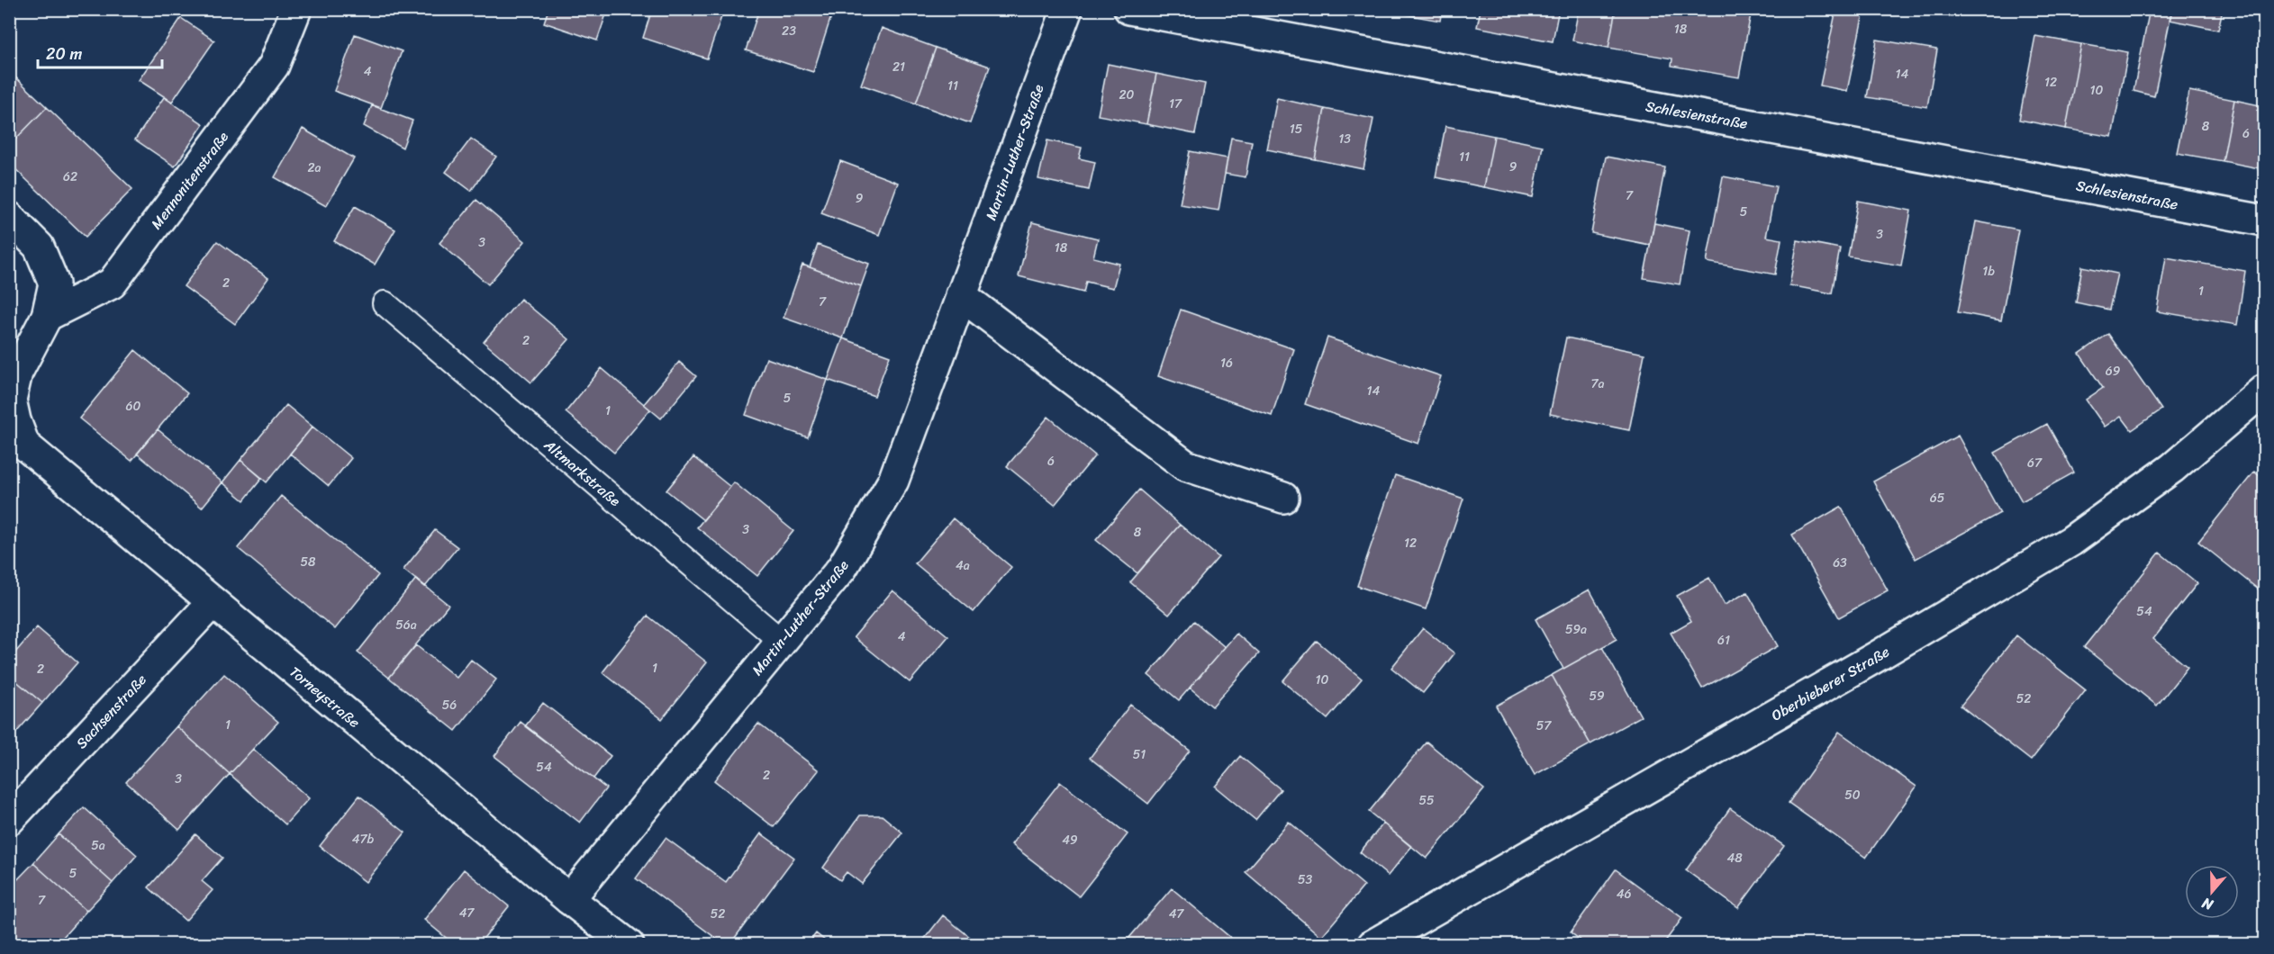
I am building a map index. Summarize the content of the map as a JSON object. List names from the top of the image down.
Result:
{
  "streets": {
    "street": [
      "Schlesienstraße",
      "Martin-Luther-Straße",
      "Mennonitenstraße",
      "Oberbieberer Straße",
      "Torneystraße",
      "Sachsenstraße"
    ],
    "lane": ["Altmarkstraße"]
  },
  "crossings": [
    ["Martin-Luther-Straße", "Altmarkstraße"],
    ["Martin-Luther-Straße", "Torneystraße"],
    ["Mennonitenstraße", "Torneystraße"],
    ["Torneystraße", "Sachsenstraße"]
  ],
  "house_numbers": [
    "18",
    "23",
    "21",
    "4",
    "14",
    "12",
    "11",
    "10",
    "20",
    "17",
    "8",
    "15",
    "6",
    "13",
    "11",
    "9",
    "2a",
    "62",
    "7",
    "9",
    "5",
    "3",
    "3",
    "18",
    "1b",
    "2",
    "1",
    "7",
    "2",
    "16",
    "69",
    "7a",
    "14",
    "5",
    "60",
    "1",
    "6",
    "67",
    "65",
    "3",
    "8",
    "12",
    "58",
    "63",
    "4a",
    "54",
    "56a",
    "59a",
    "4",
    "61",
    "1",
    "2",
    "10",
    "59",
    "52",
    "56",
    "1",
    "57",
    "51",
    "54",
    "2",
    "3",
    "50",
    "55",
    "47b",
    "49",
    "5a",
    "48",
    "5",
    "53",
    "46",
    "7",
    "47",
    "52",
    "47"
  ],
  "scale_bar": "20 m",
  "north": "bottom"
}
